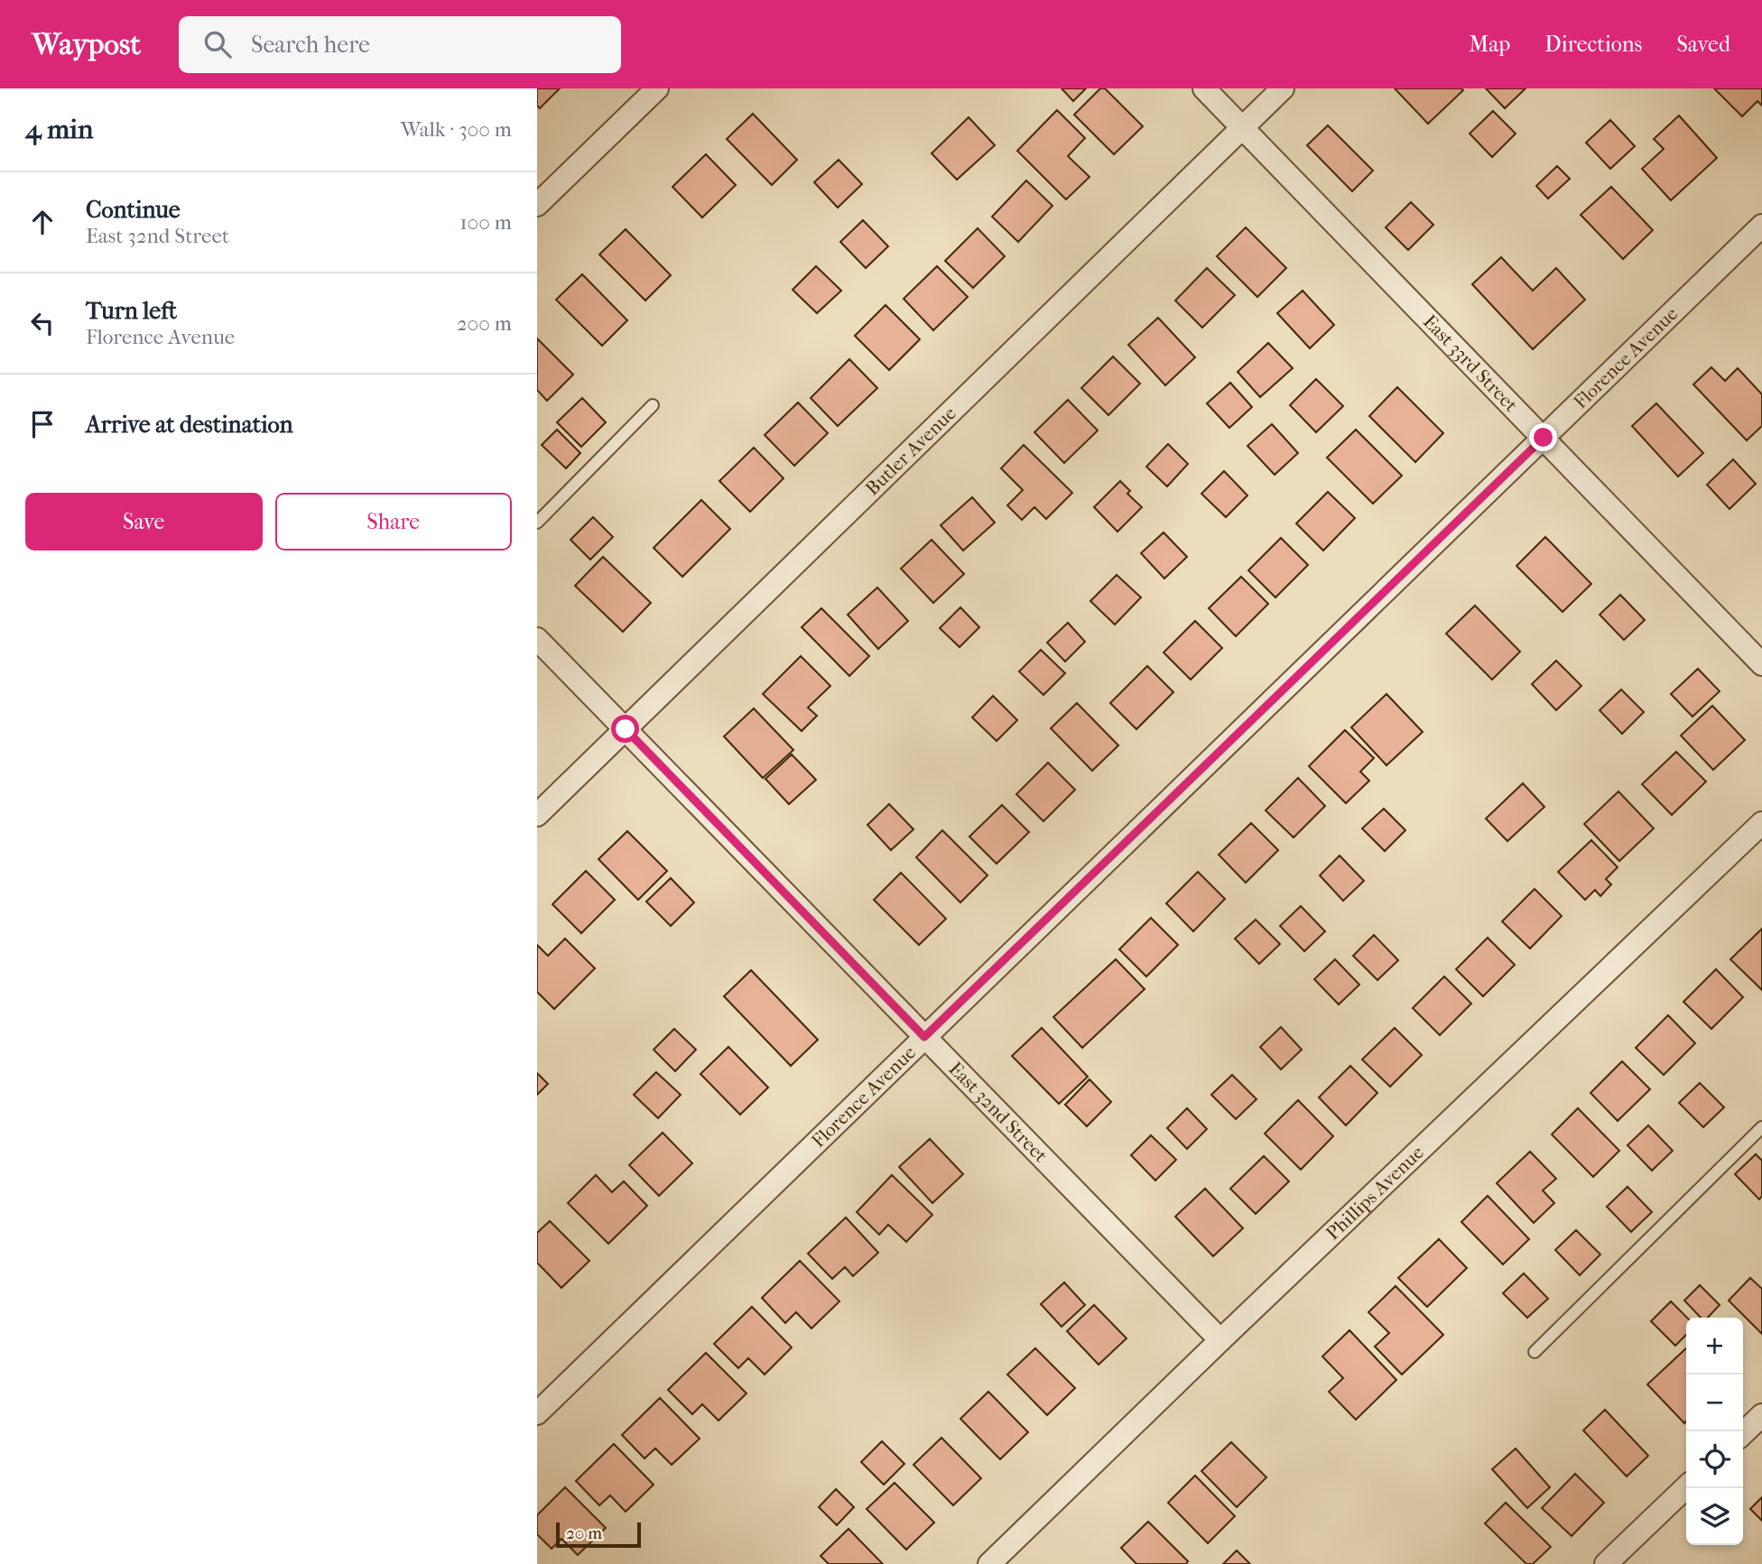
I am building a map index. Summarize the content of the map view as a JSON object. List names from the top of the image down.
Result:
{
  "streets": {
    "street": [
      "Florence Avenue",
      "East 33rd Street",
      "Butler Avenue",
      "East 32nd Street",
      "Phillips Avenue"
    ]
  },
  "crossings": [
    ["Florence Avenue", "East 33rd Street"],
    ["Florence Avenue", "East 32nd Street"],
    ["East 33rd Street", "Butler Avenue"],
    ["Butler Avenue", "East 32nd Street"],
    ["East 32nd Street", "Phillips Avenue"]
  ],
  "scale_bar": "20 m",
  "page": {
    "header": "Waypost",
    "search": "Search here",
    "nav": ["Map", "Directions", "Saved"],
    "heading": ["4 min", "Walk · 300 m"],
    "list": [
      ["Continue", "East 32nd Street", "100 m"],
      ["Turn left", "Florence Avenue", "200 m"],
      "Arrive at destination"
    ],
    "buttons": ["Save", "Share"],
    "map_buttons": ["+", "−"],
    "scale": "20 m"
  }
}
